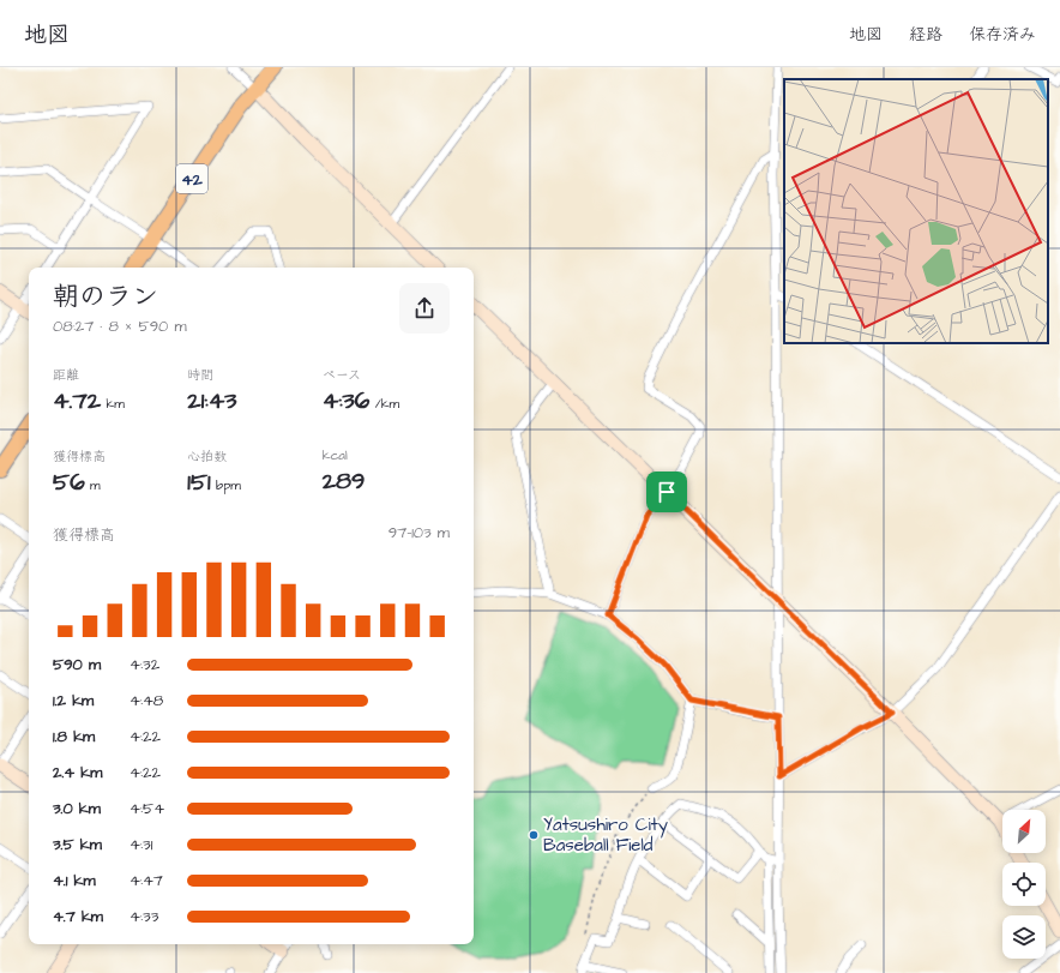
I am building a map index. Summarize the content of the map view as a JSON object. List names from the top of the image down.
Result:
{
  "streets": {
    "main road": ["42"]
  },
  "places": ["Yatsushiro City Baseball Field"],
  "north": "top right",
  "page": {
    "header": "地図",
    "nav": ["地図", "経路", "保存済み"],
    "heading": ["朝のラン", "08:27 · 8 × 590 m"],
    "stats": [
      ["距離", "4.72 km"],
      ["時間", "21:43"],
      ["ペース", "4:36 /km"],
      ["獲得標高", "56 m"],
      ["心拍数", "151 bpm"],
      ["kcal", "289"]
    ],
    "chart": ["獲得標高", "97–103 m"],
    "list": [
      {
        "name": "590 m",
        "note": "4:32"
      },
      {
        "name": "1.2 km",
        "note": "4:48"
      },
      {
        "name": "1.8 km",
        "note": "4:22"
      },
      {
        "name": "2.4 km",
        "note": "4:22"
      },
      {
        "name": "3.0 km",
        "note": "4:54"
      },
      {
        "name": "3.5 km",
        "note": "4:31"
      },
      {
        "name": "4.1 km",
        "note": "4:47"
      },
      {
        "name": "4.7 km",
        "note": "4:33"
      }
    ]
  }
}
